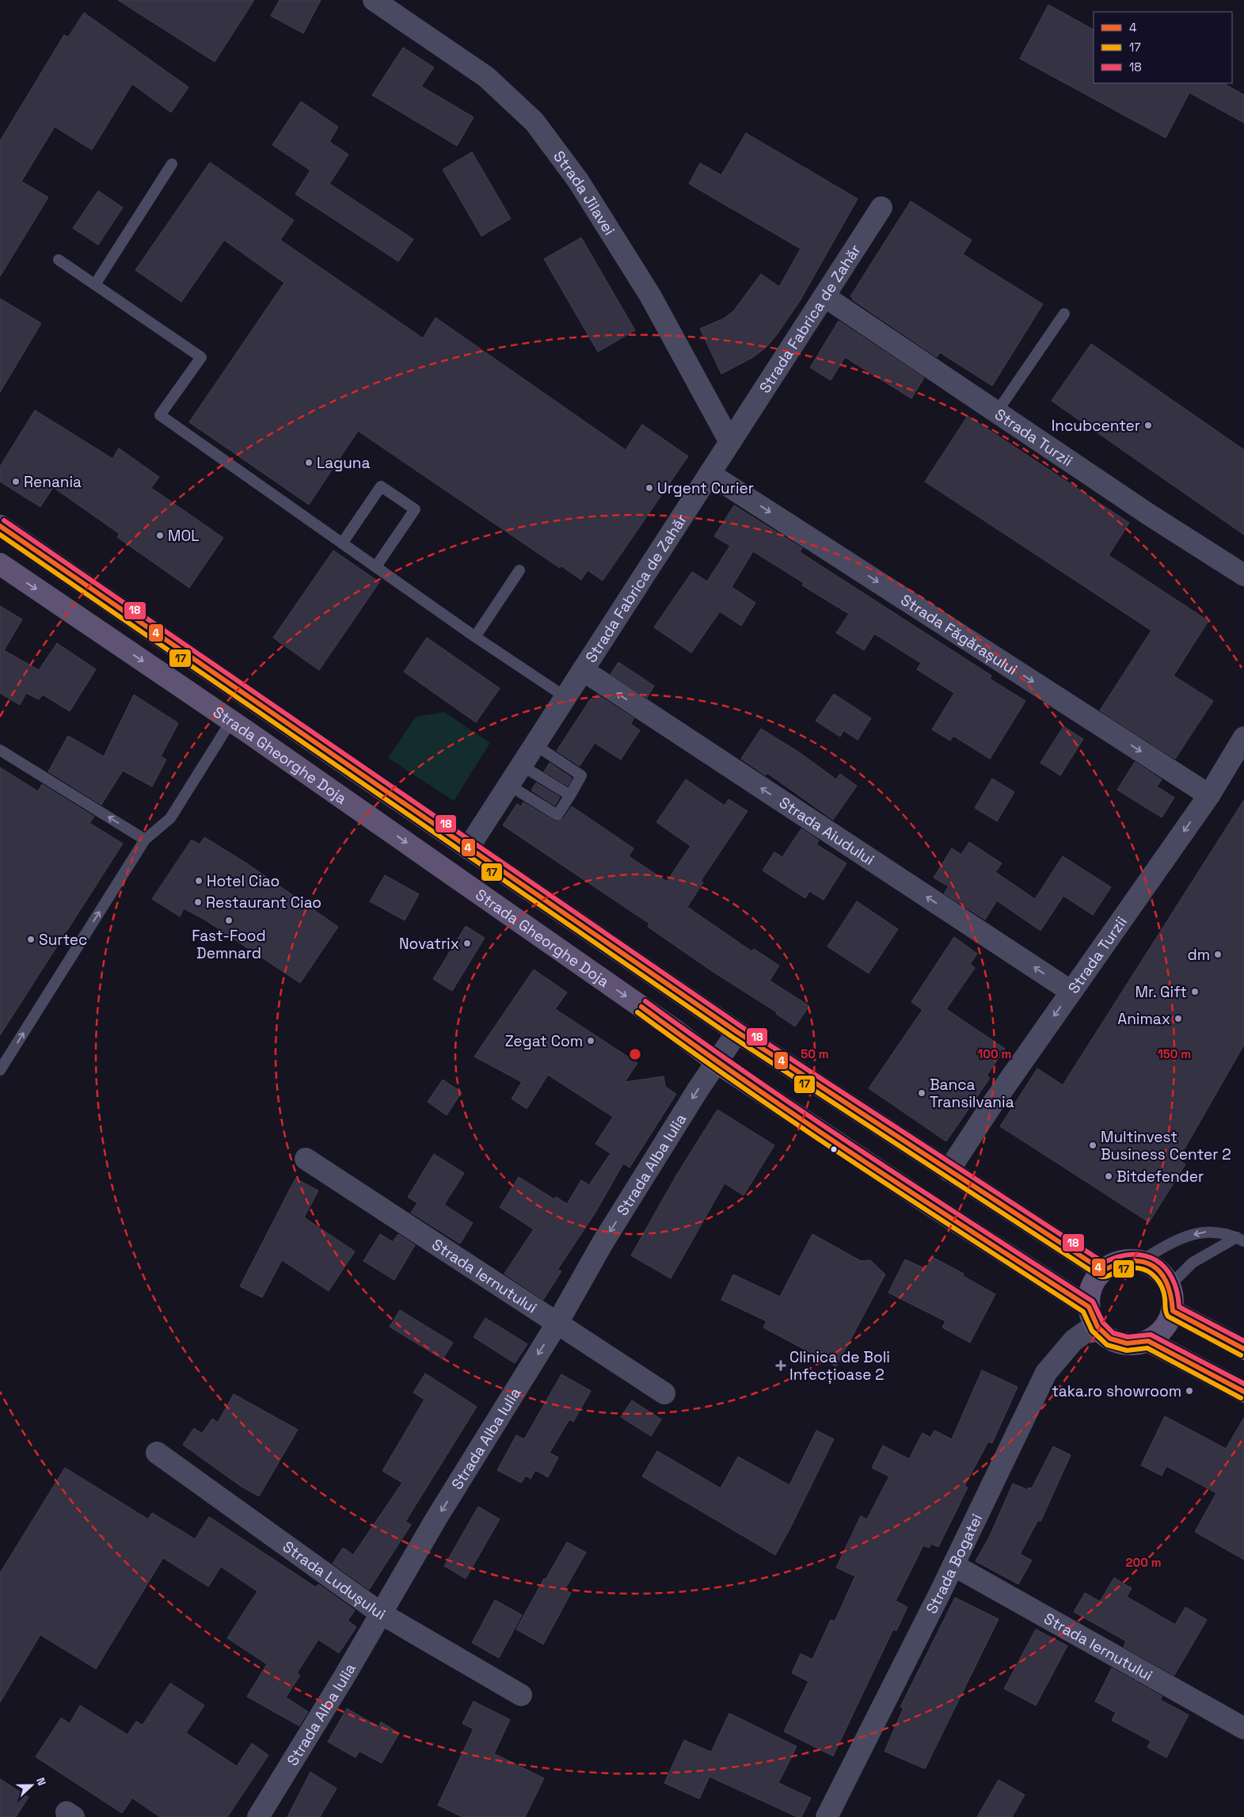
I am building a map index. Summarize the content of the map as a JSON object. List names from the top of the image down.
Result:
{
  "streets": {
    "main road": ["Strada Gheorghe Doja"],
    "street": [
      "Strada Jilavei",
      "Strada Fabrica de Zahăr",
      "Strada Turzii",
      "Strada Făgărașului",
      "Strada Aiudului",
      "Strada Alba Iulia",
      "Strada Iernutului",
      "Strada Bogatei",
      "Strada Ludușului"
    ]
  },
  "crossings": [
    ["Strada Jilavei", "Strada Fabrica de Zahăr"],
    ["Strada Fabrica de Zahăr", "Strada Turzii"],
    ["Strada Fabrica de Zahăr", "Strada Făgărașului"],
    ["Strada Fabrica de Zahăr", "Strada Gheorghe Doja"],
    ["Strada Fabrica de Zahăr", "Strada Aiudului"],
    ["Strada Turzii", "Strada Făgărașului"],
    ["Strada Turzii", "Strada Gheorghe Doja"],
    ["Strada Turzii", "Strada Aiudului"],
    ["Strada Gheorghe Doja", "Strada Alba Iulia"],
    ["Strada Gheorghe Doja", "Strada Bogatei"],
    ["Strada Alba Iulia", "Strada Iernutului"],
    ["Strada Alba Iulia", "Strada Ludușului"],
    ["Strada Iernutului", "Strada Bogatei"]
  ],
  "one_way": [
    "Strada Turzii",
    "Strada Făgărașului",
    "Strada Aiudului",
    "Strada Alba Iulia"
  ],
  "places": {
    "other": [
      "Incubcenter",
      "Laguna",
      "Renania",
      "Urgent Curier",
      "MOL",
      "Hotel Ciao",
      "Restaurant Ciao",
      "Fast-Food Demnard",
      "Surtec",
      "Novatrix",
      "dm",
      "Mr. Gift",
      "Animax",
      "Zegat Com",
      "Banca Transilvania",
      "Multinvest Business Center 2",
      "Bitdefender",
      "taka.ro showroom"
    ],
    "health": ["Clinica de Boli Infecțioase 2"]
  },
  "lines": ["transit line 18", "transit line 4", "transit line 17"],
  "legend": ["4", "17", "18"],
  "north": "right",
  "rings": [
    "50 m",
    "100 m",
    "150 m",
    "200 m"
  ]
}
